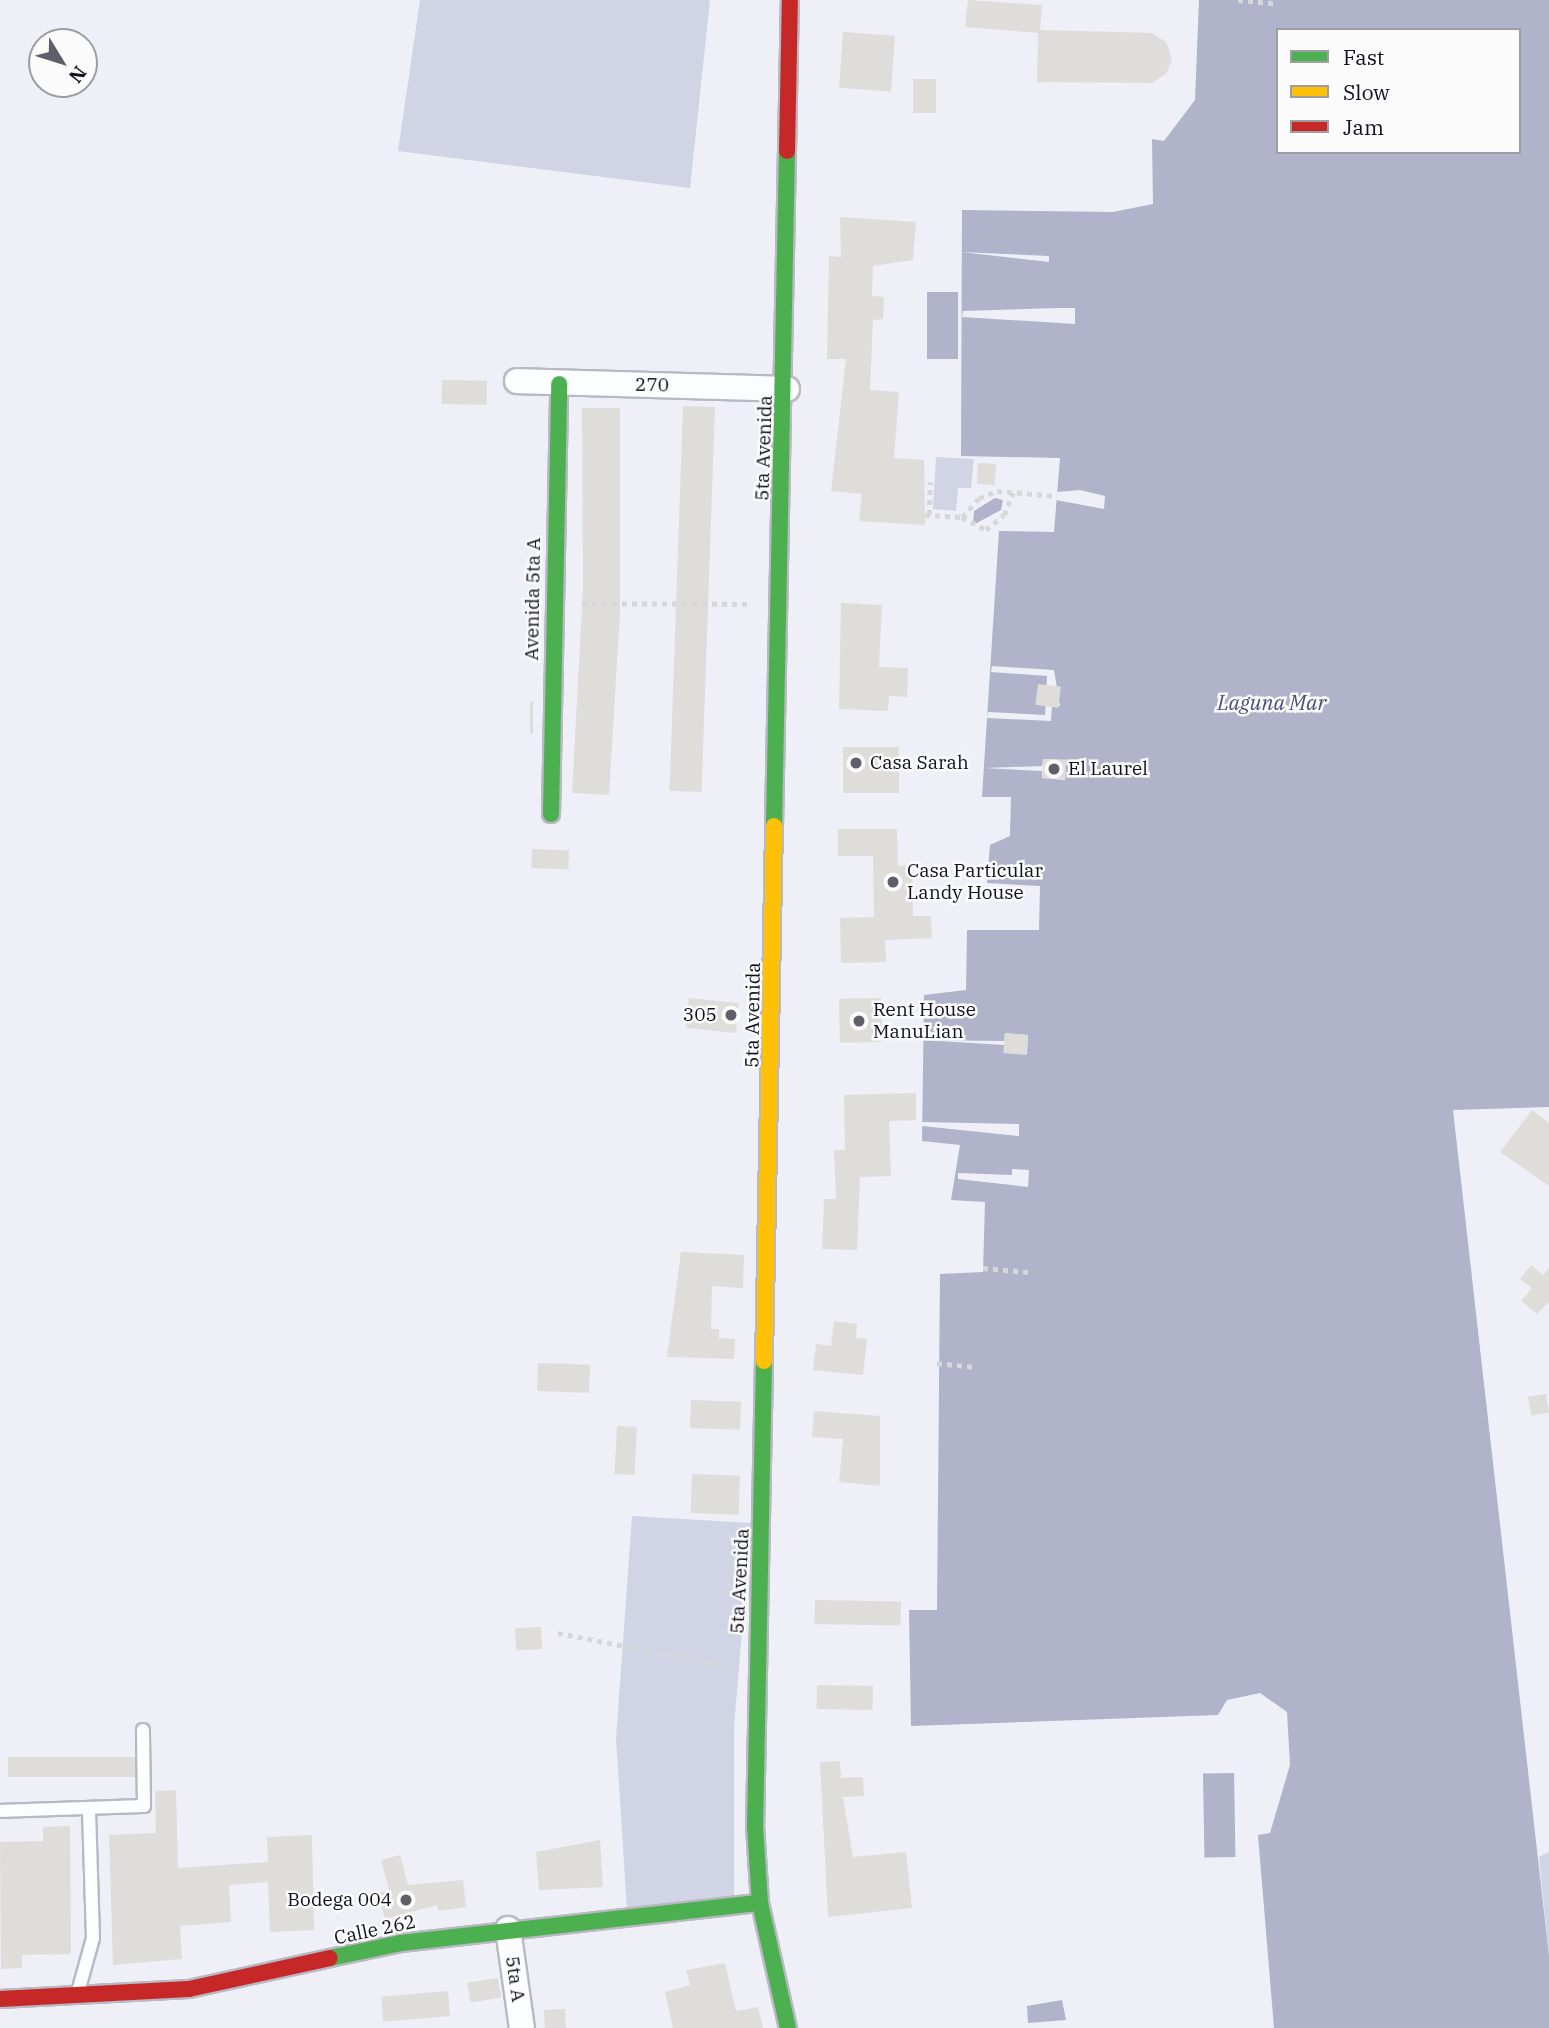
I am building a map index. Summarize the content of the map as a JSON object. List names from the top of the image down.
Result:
{
  "streets": {
    "main road": ["5ta Avenida", "Avenida 5ta A", "Calle 262"],
    "street": ["270", "5ta A"]
  },
  "crossings": [
    ["270", "5ta Avenida"],
    ["270", "Avenida 5ta A"],
    ["5ta Avenida", "Calle 262"],
    ["Calle 262", "5ta A"]
  ],
  "water": ["Laguna Mar"],
  "places": [
    "Casa Sarah",
    "El Laurel",
    "Casa Particular Landy House",
    "305",
    "Rent House ManuLian",
    "Bodega 004"
  ],
  "legend": ["Fast", "Slow", "Jam"],
  "north": "bottom right"
}
